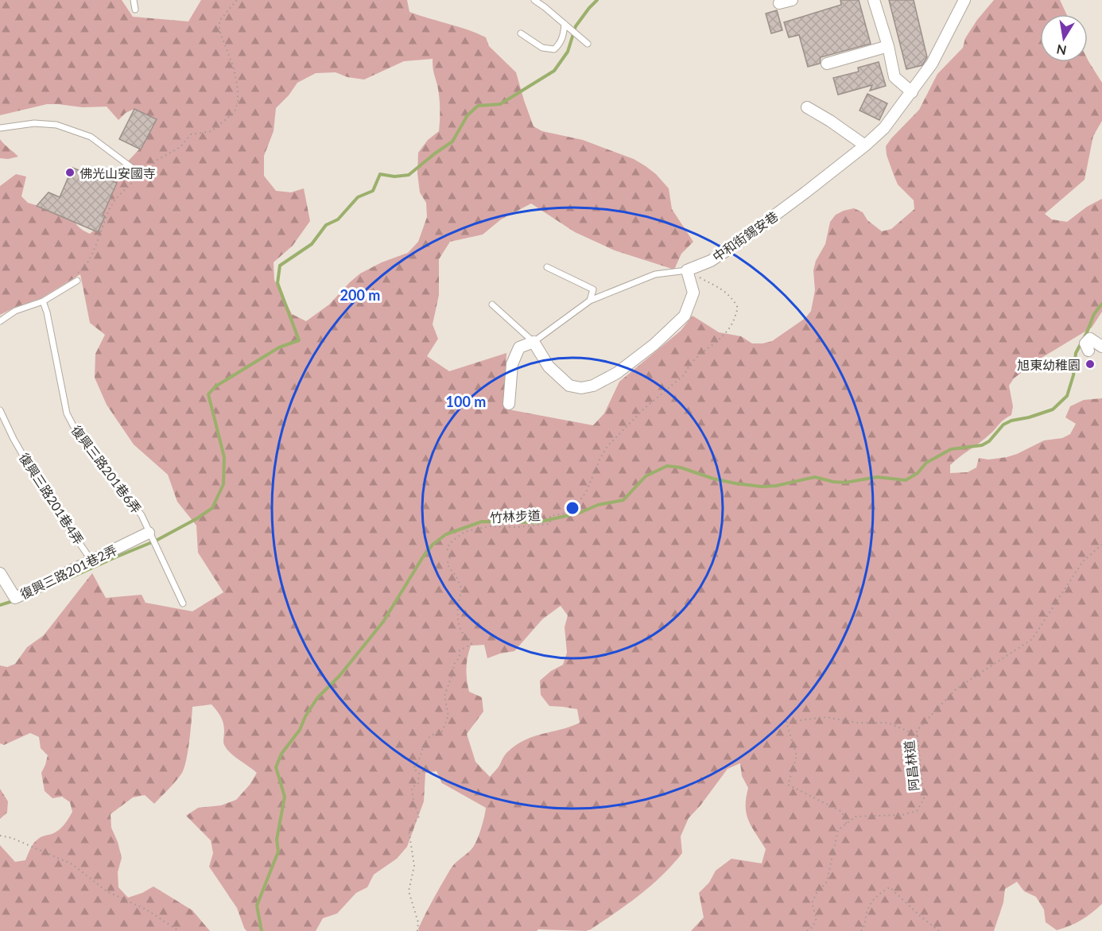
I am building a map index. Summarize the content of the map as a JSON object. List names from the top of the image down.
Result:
{
  "streets": {
    "street": ["中和街錫安巷", "復興三路201巷2弄"],
    "lane": ["復興三路201巷6弄", "復興三路201巷4弄"],
    "path": ["竹林步道", "阿昌林道"]
  },
  "crossings": [
    ["中和街錫安巷", "竹林步道"],
    ["復興三路201巷6弄", "復興三路201巷2弄"],
    ["復興三路201巷4弄", "復興三路201巷2弄"]
  ],
  "places": ["佛光山安國寺", "旭東幼稚園"],
  "north": "bottom",
  "rings": ["200 m", "100 m"]
}
